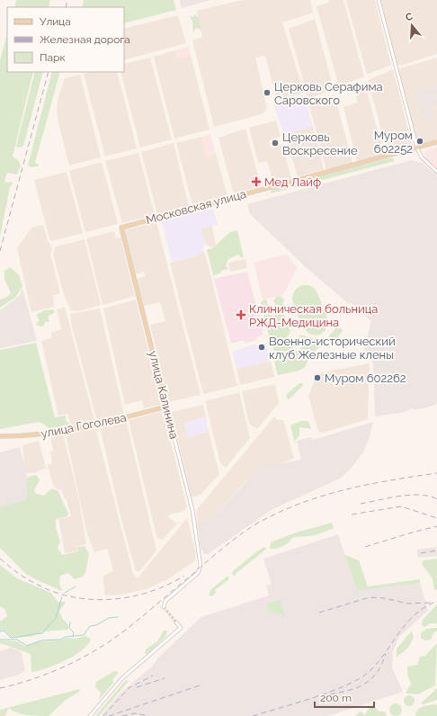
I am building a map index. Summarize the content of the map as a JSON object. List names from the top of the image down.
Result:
{
  "streets": {
    "main road": ["Московская улица", "улица Калинина", "улица Гоголева"]
  },
  "crossings": [
    ["Московская улица", "улица Калинина"],
    ["улица Калинина", "улица Гоголева"]
  ],
  "places": {
    "other": [
      "Церковь Серафима Саровского",
      "Муром 602252",
      "Церковь Воскресение",
      "Военно-исторический клуб Железные клены",
      "Муром 602262"
    ],
    "health": ["Мед Лайф", "Клиническая больница РЖД-Медицина"]
  },
  "legend": ["Улица", "Железная дорога", "Парк"],
  "scale_bar": "200 m",
  "north": "top"
}
